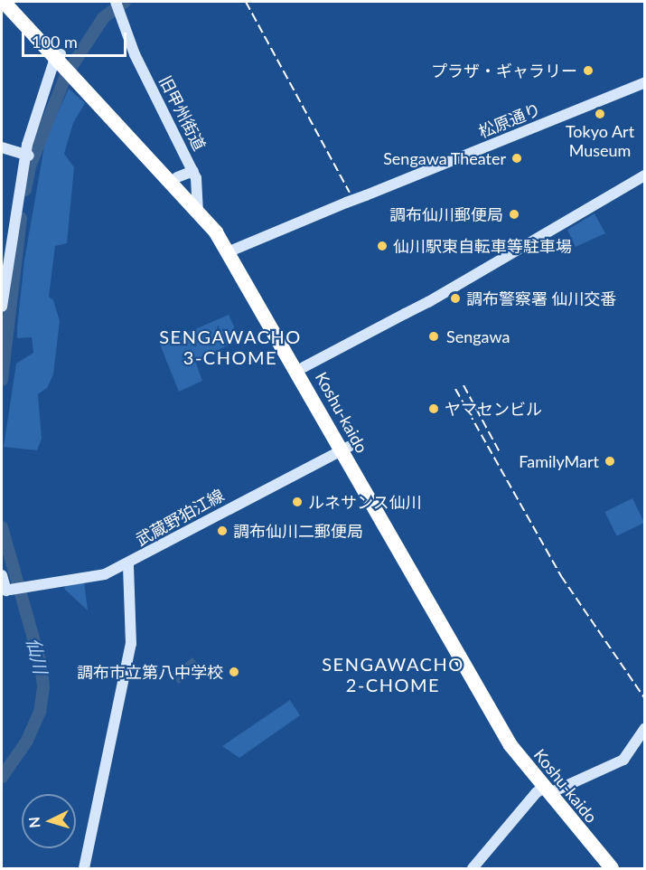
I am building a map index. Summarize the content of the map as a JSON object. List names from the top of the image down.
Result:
{
  "streets": {
    "highway": ["Koshu-kaido"],
    "street": ["旧甲州街道", "松原通り", "武蔵野狛江線"]
  },
  "crossings": [
    ["旧甲州街道", "Koshu-kaido"],
    ["松原通り", "Koshu-kaido"],
    ["Koshu-kaido", "武蔵野狛江線"]
  ],
  "districts": ["SENGAWACHO 3-CHOME", "SENGAWACHO 2-CHOME"],
  "water": ["仙川"],
  "places": [
    "プラザ・ギャラリー",
    "Tokyo Art Museum",
    "Sengawa Theater",
    "調布仙川郵便局",
    "仙川駅東自転車等駐車場",
    "調布警察署 仙川交番",
    "Sengawa",
    "ヤマセンビル",
    "FamilyMart",
    "ルネサンス仙川",
    "調布仙川二郵便局",
    "調布市立第八中学校"
  ],
  "scale_bar": "100 m",
  "north": "left"
}
